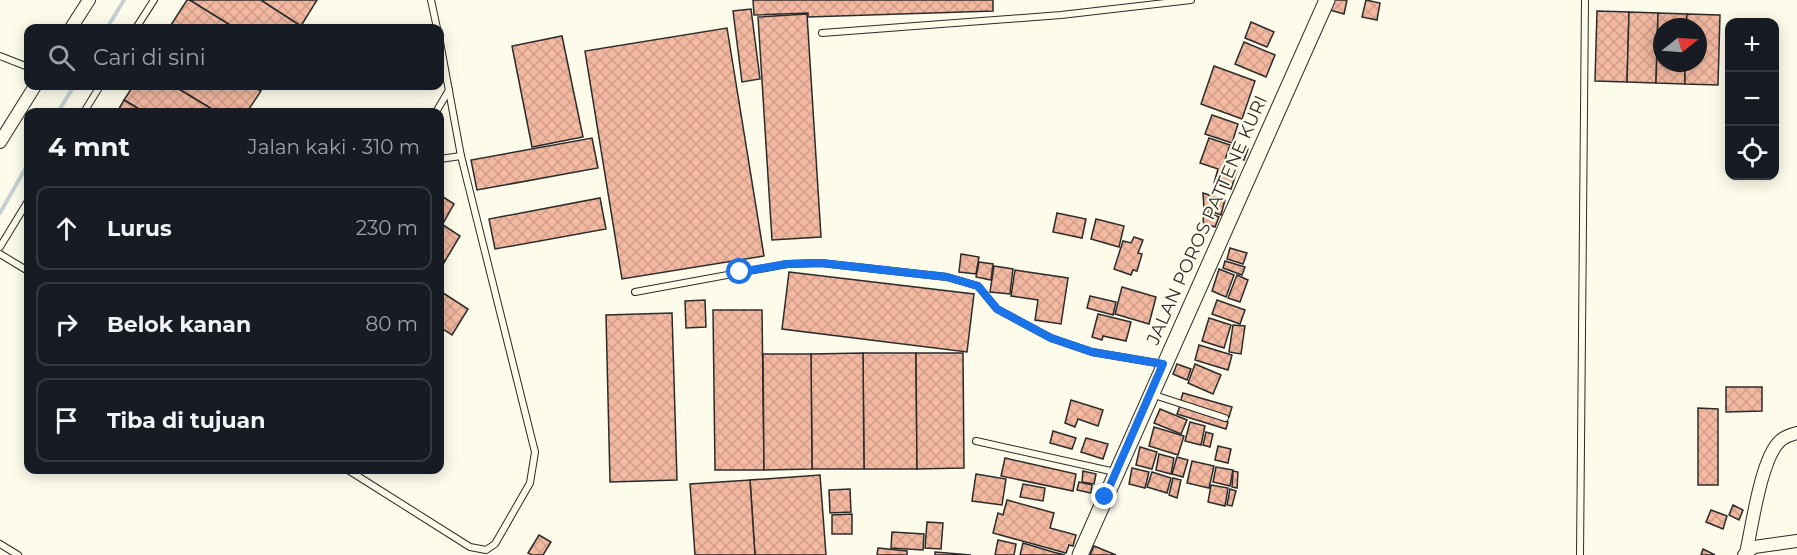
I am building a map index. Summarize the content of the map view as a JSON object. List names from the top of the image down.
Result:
{
  "streets": {
    "street": ["JALAN POROS PATTENE KURI"]
  },
  "north": "right",
  "page": {
    "map_buttons": ["+", "−"],
    "search": "Cari di sini",
    "heading": ["4 mnt", "Jalan kaki · 310 m"],
    "list": [
      ["Lurus", "230 m"],
      ["Belok kanan", "80 m"],
      "Tiba di tujuan"
    ]
  }
}
